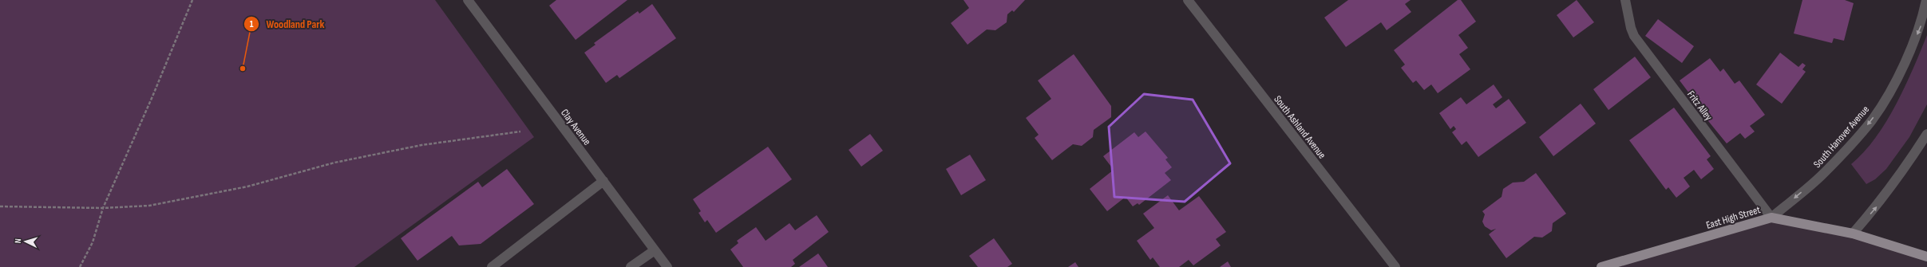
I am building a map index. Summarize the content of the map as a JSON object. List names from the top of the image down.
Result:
{
  "streets": {
    "main road": ["East High Street"],
    "street": [
      "Fritz Alley",
      "Clay Avenue",
      "South Ashland Avenue",
      "South Hanover Avenue"
    ]
  },
  "crossings": [
    ["Fritz Alley", "South Hanover Avenue"],
    ["Fritz Alley", "East High Street"],
    ["South Hanover Avenue", "East High Street"]
  ],
  "places": ["Woodland Park"],
  "north": "left"
}
